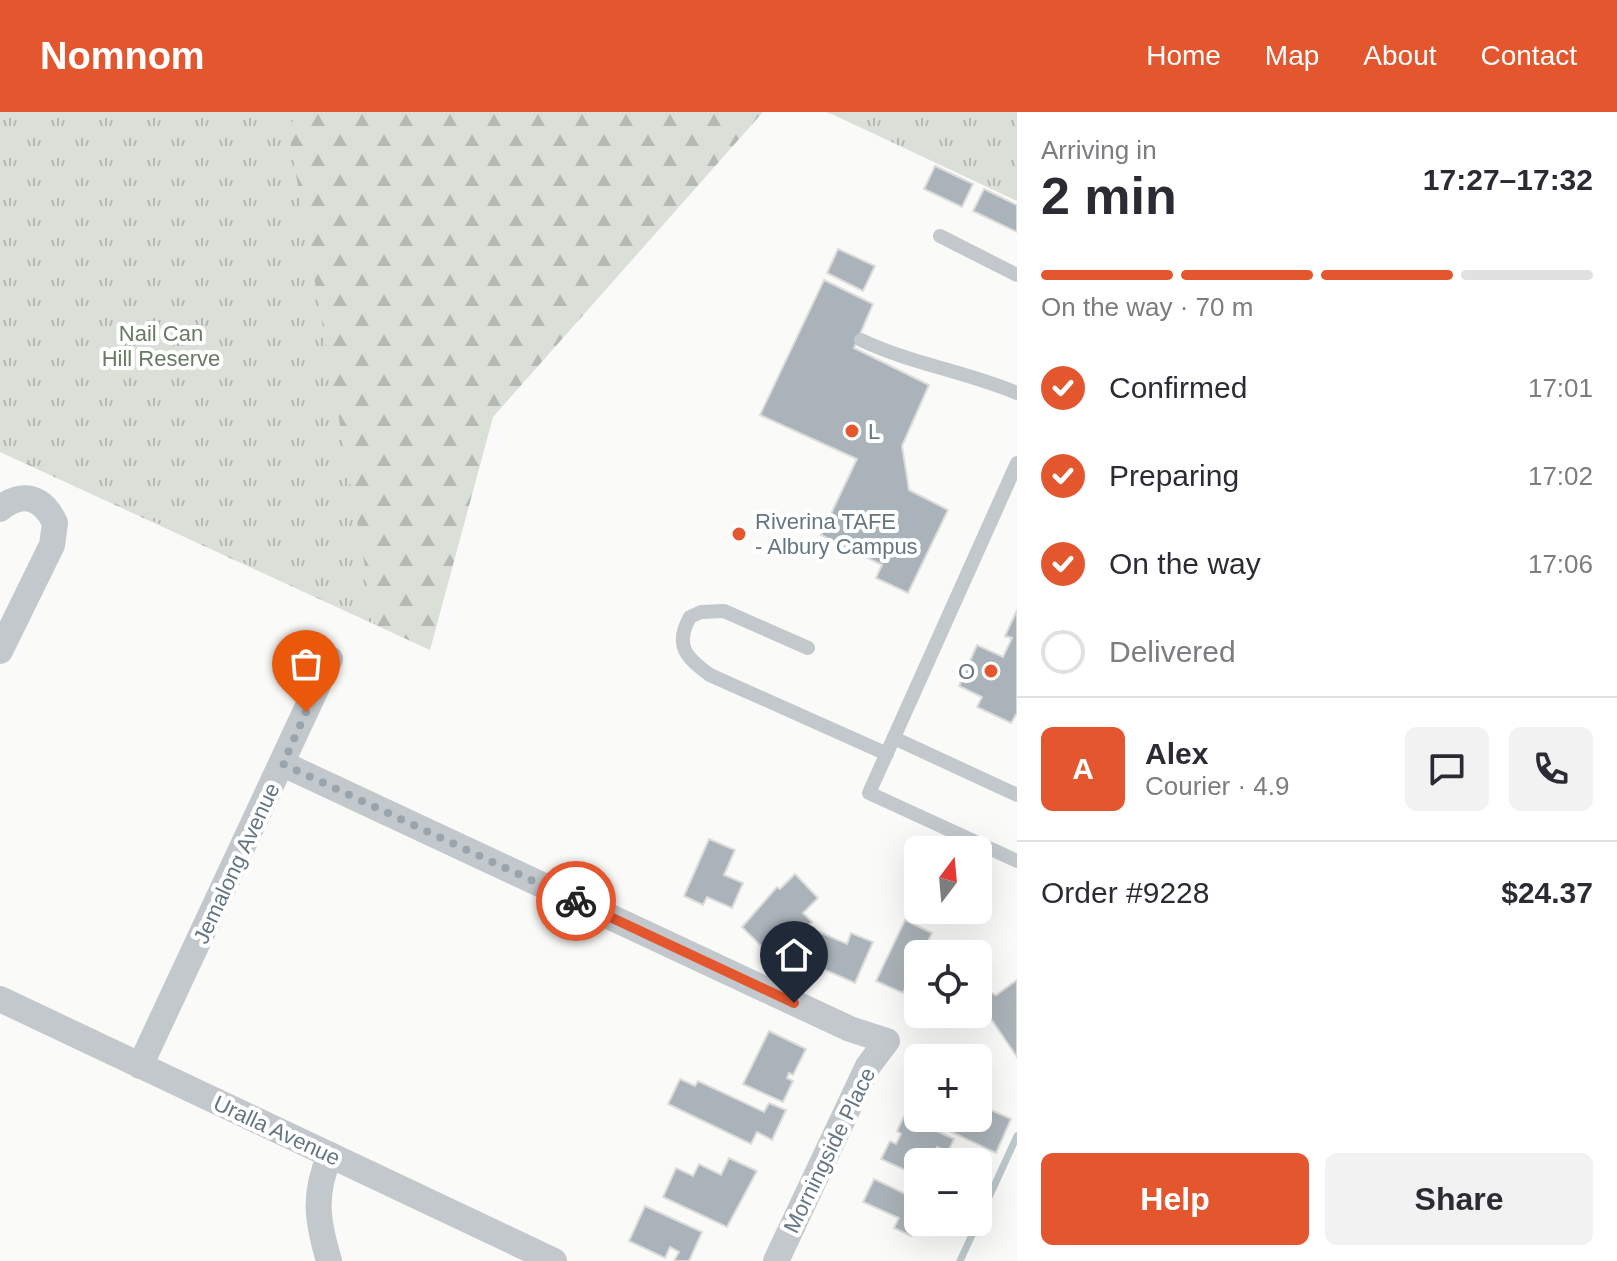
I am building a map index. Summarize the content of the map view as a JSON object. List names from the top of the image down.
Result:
{
  "streets": {
    "street": ["Jemalong Avenue", "Uralla Avenue", "Morningside Place"]
  },
  "crossings": [
    ["Jemalong Avenue", "Uralla Avenue"],
    ["Jemalong Avenue", "Morningside Place"]
  ],
  "parks": ["Nail Can Hill Reserve"],
  "places": ["L", "Riverina TAFE - Albury Campus", "O"],
  "north": "top",
  "page": {
    "header": "Nomnom",
    "nav": [
      "Home",
      "Map",
      "About",
      "Contact"
    ],
    "heading": ["2 min", "Arriving in", "17:27–17:32"],
    "panel": [
      "Alex",
      "Courier · 4.9",
      "Order #9228",
      "$24.37"
    ],
    "bar": "On the way · 70 m",
    "list": [
      ["Confirmed", "17:01"],
      ["Preparing", "17:02"],
      ["On the way", "17:06"],
      "Delivered"
    ],
    "round": "A",
    "map_buttons": ["+", "−"],
    "buttons": ["Help", "Share"]
  }
}
